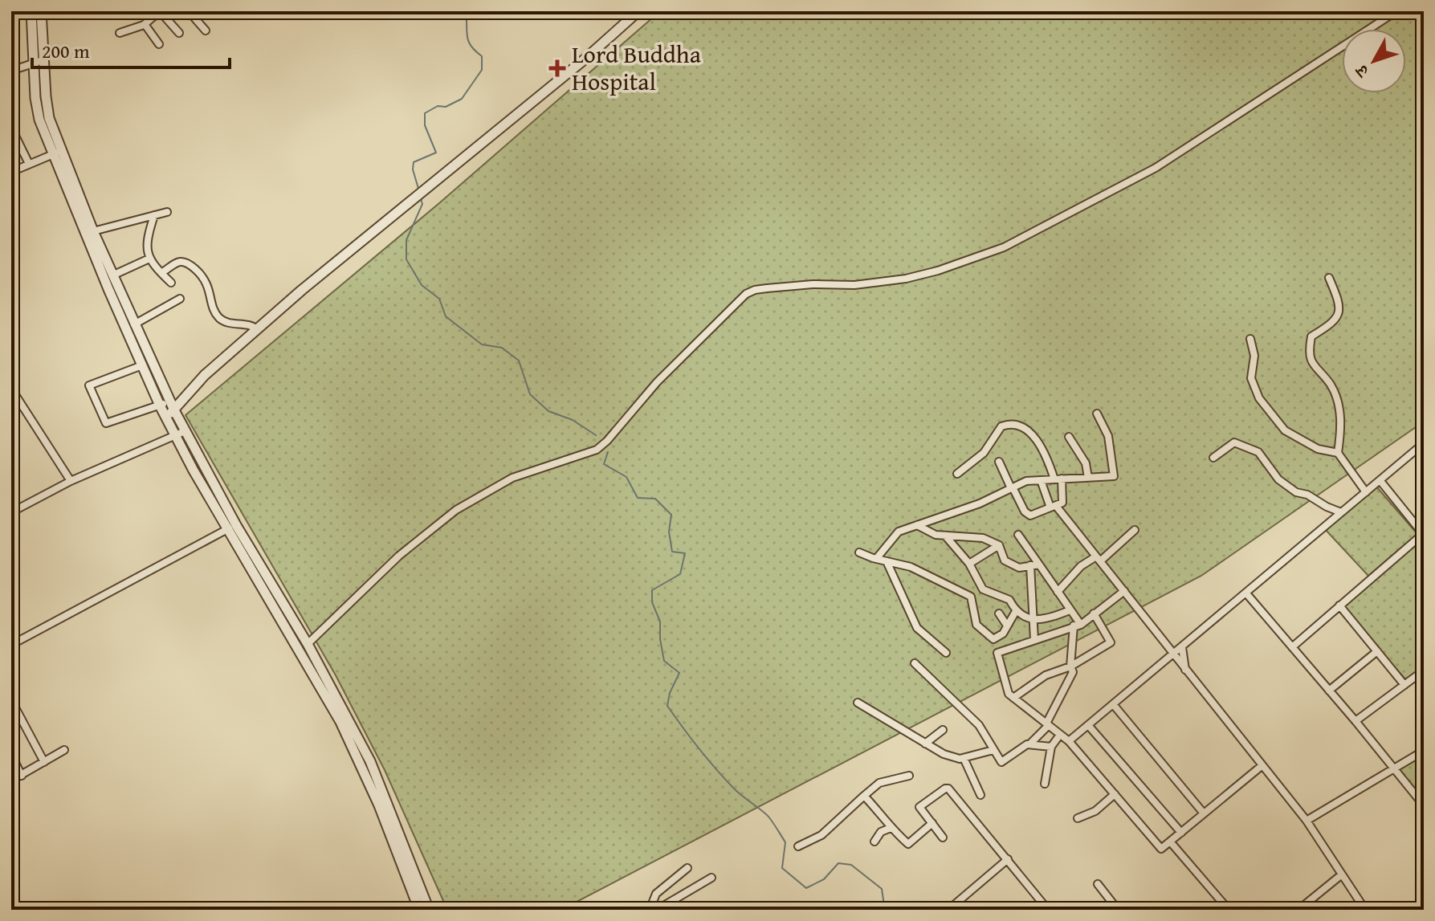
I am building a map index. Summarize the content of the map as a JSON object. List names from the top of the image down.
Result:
{
  "places": {
    "health": ["Lord Buddha Hospital"]
  },
  "scale_bar": "200 m",
  "north": "bottom left"
}
